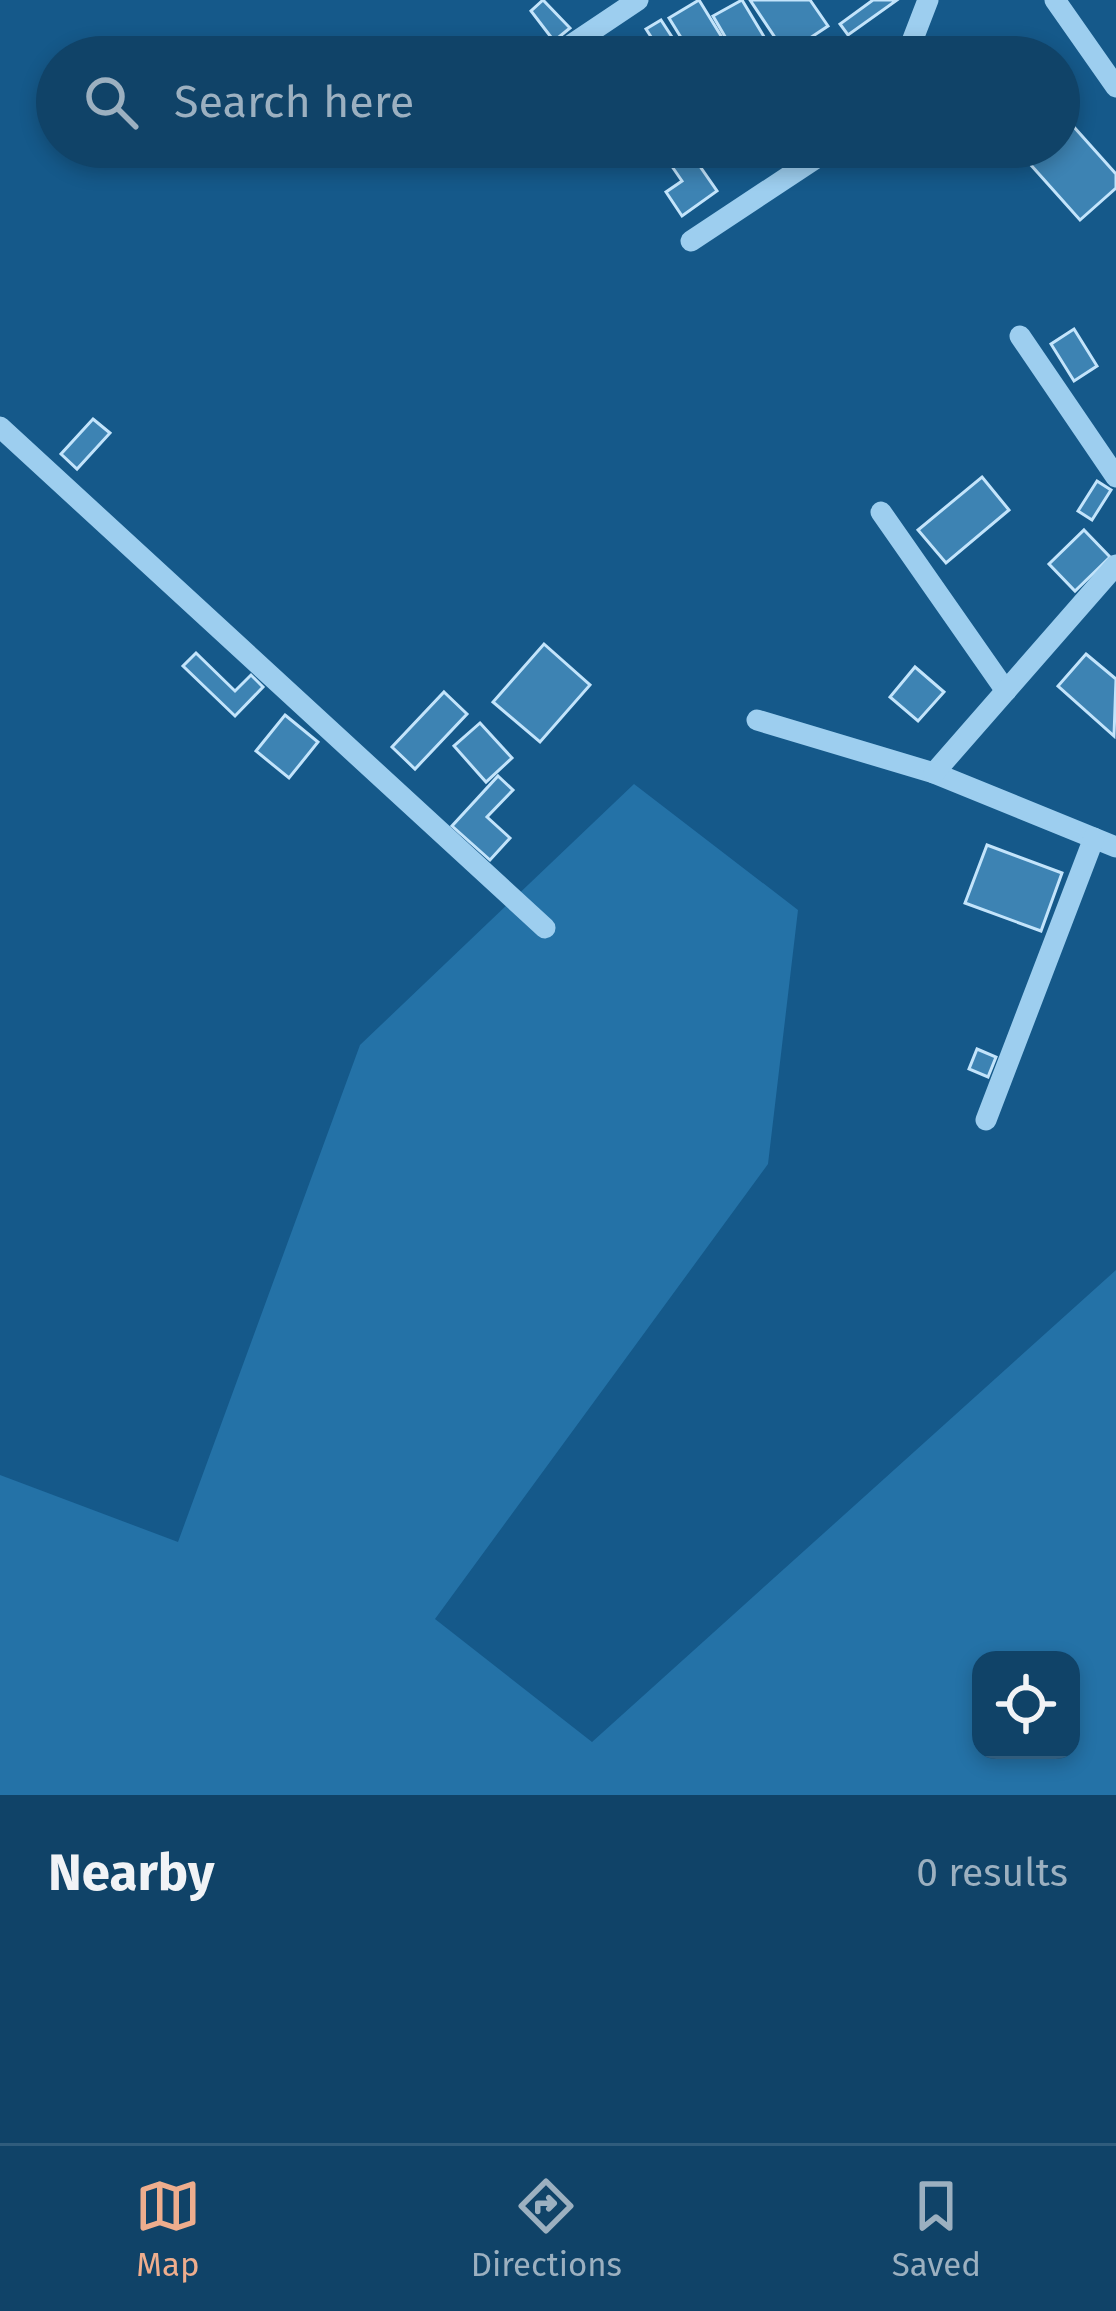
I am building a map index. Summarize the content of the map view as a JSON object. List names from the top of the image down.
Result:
{
  "page": {
    "search": "Search here",
    "heading": ["Nearby", "0 results"],
    "nav": ["Map", "Directions", "Saved"]
  }
}
